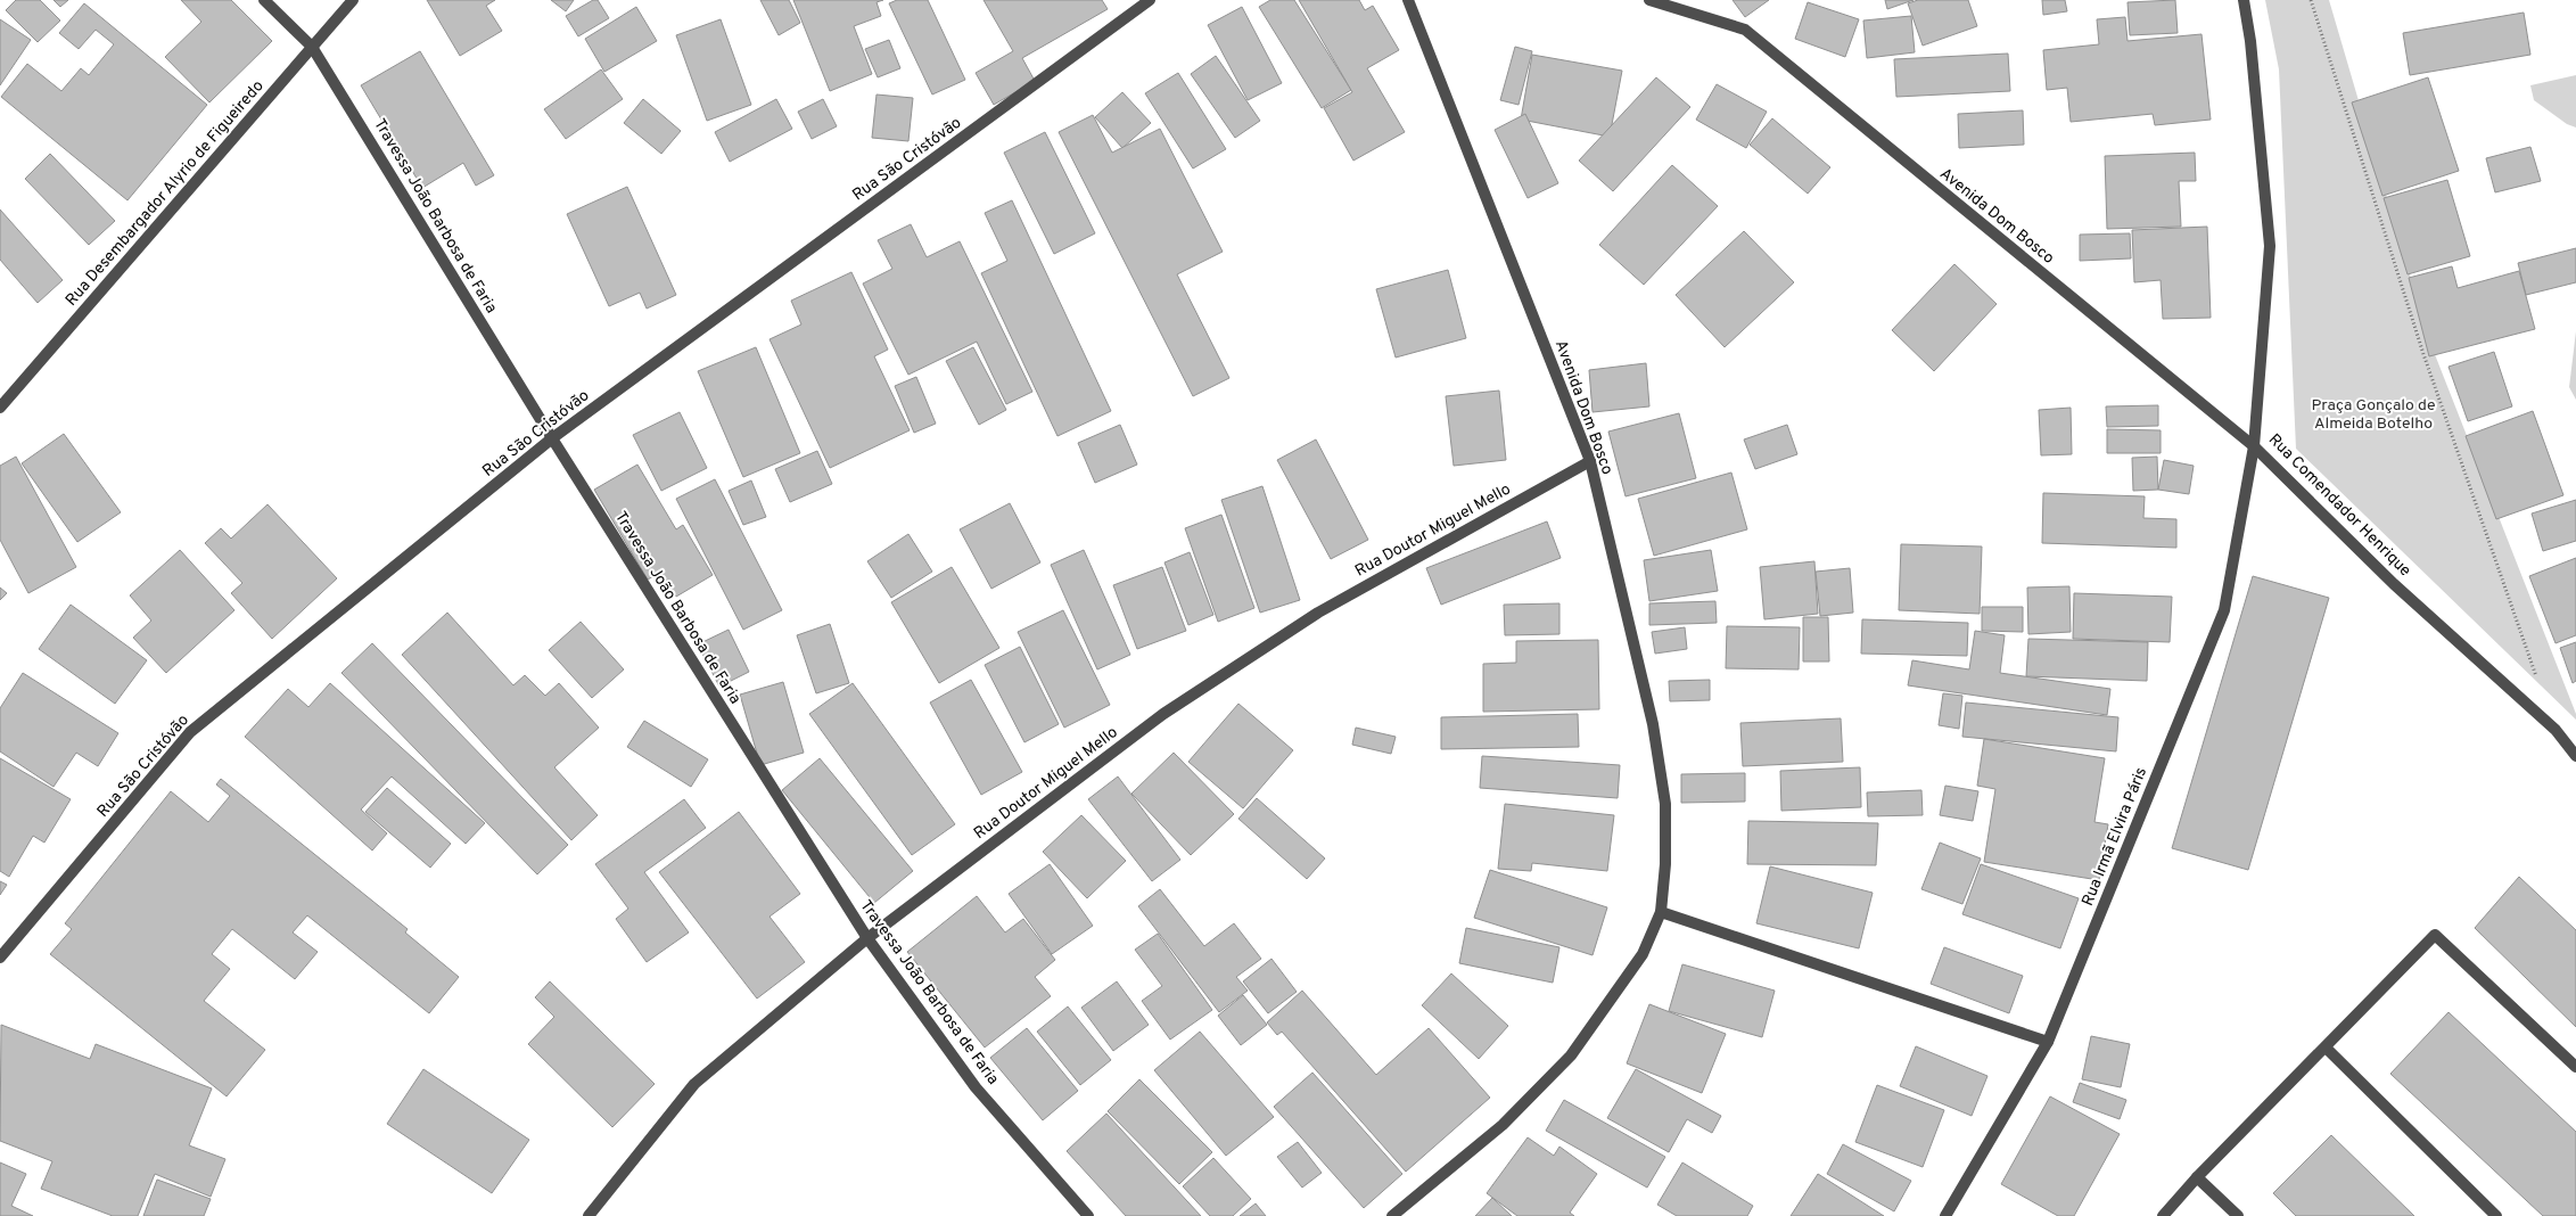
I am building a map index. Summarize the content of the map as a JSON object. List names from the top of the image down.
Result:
{
  "streets": {
    "street": [
      "Rua São Cristóvão",
      "Rua Desembargador Alyrio de Figueiredo",
      "Travessa João Barbosa de Faria",
      "Avenida Dom Bosco",
      "Rua Comendador Henrique",
      "Rua Doutor Miguel Mello",
      "Rua Irmã Elvira Páris"
    ]
  },
  "crossings": [
    ["Rua São Cristóvão", "Travessa João Barbosa de Faria"],
    ["Rua Desembargador Alyrio de Figueiredo", "Travessa João Barbosa de Faria"],
    ["Travessa João Barbosa de Faria", "Rua Doutor Miguel Mello"],
    ["Avenida Dom Bosco", "Rua Comendador Henrique"],
    ["Avenida Dom Bosco", "Rua Doutor Miguel Mello"],
    ["Avenida Dom Bosco", "Rua Irmã Elvira Páris"],
    ["Rua Comendador Henrique", "Rua Irmã Elvira Páris"]
  ],
  "parks": ["Praça Gonçalo de Almeida Botelho"]
}
